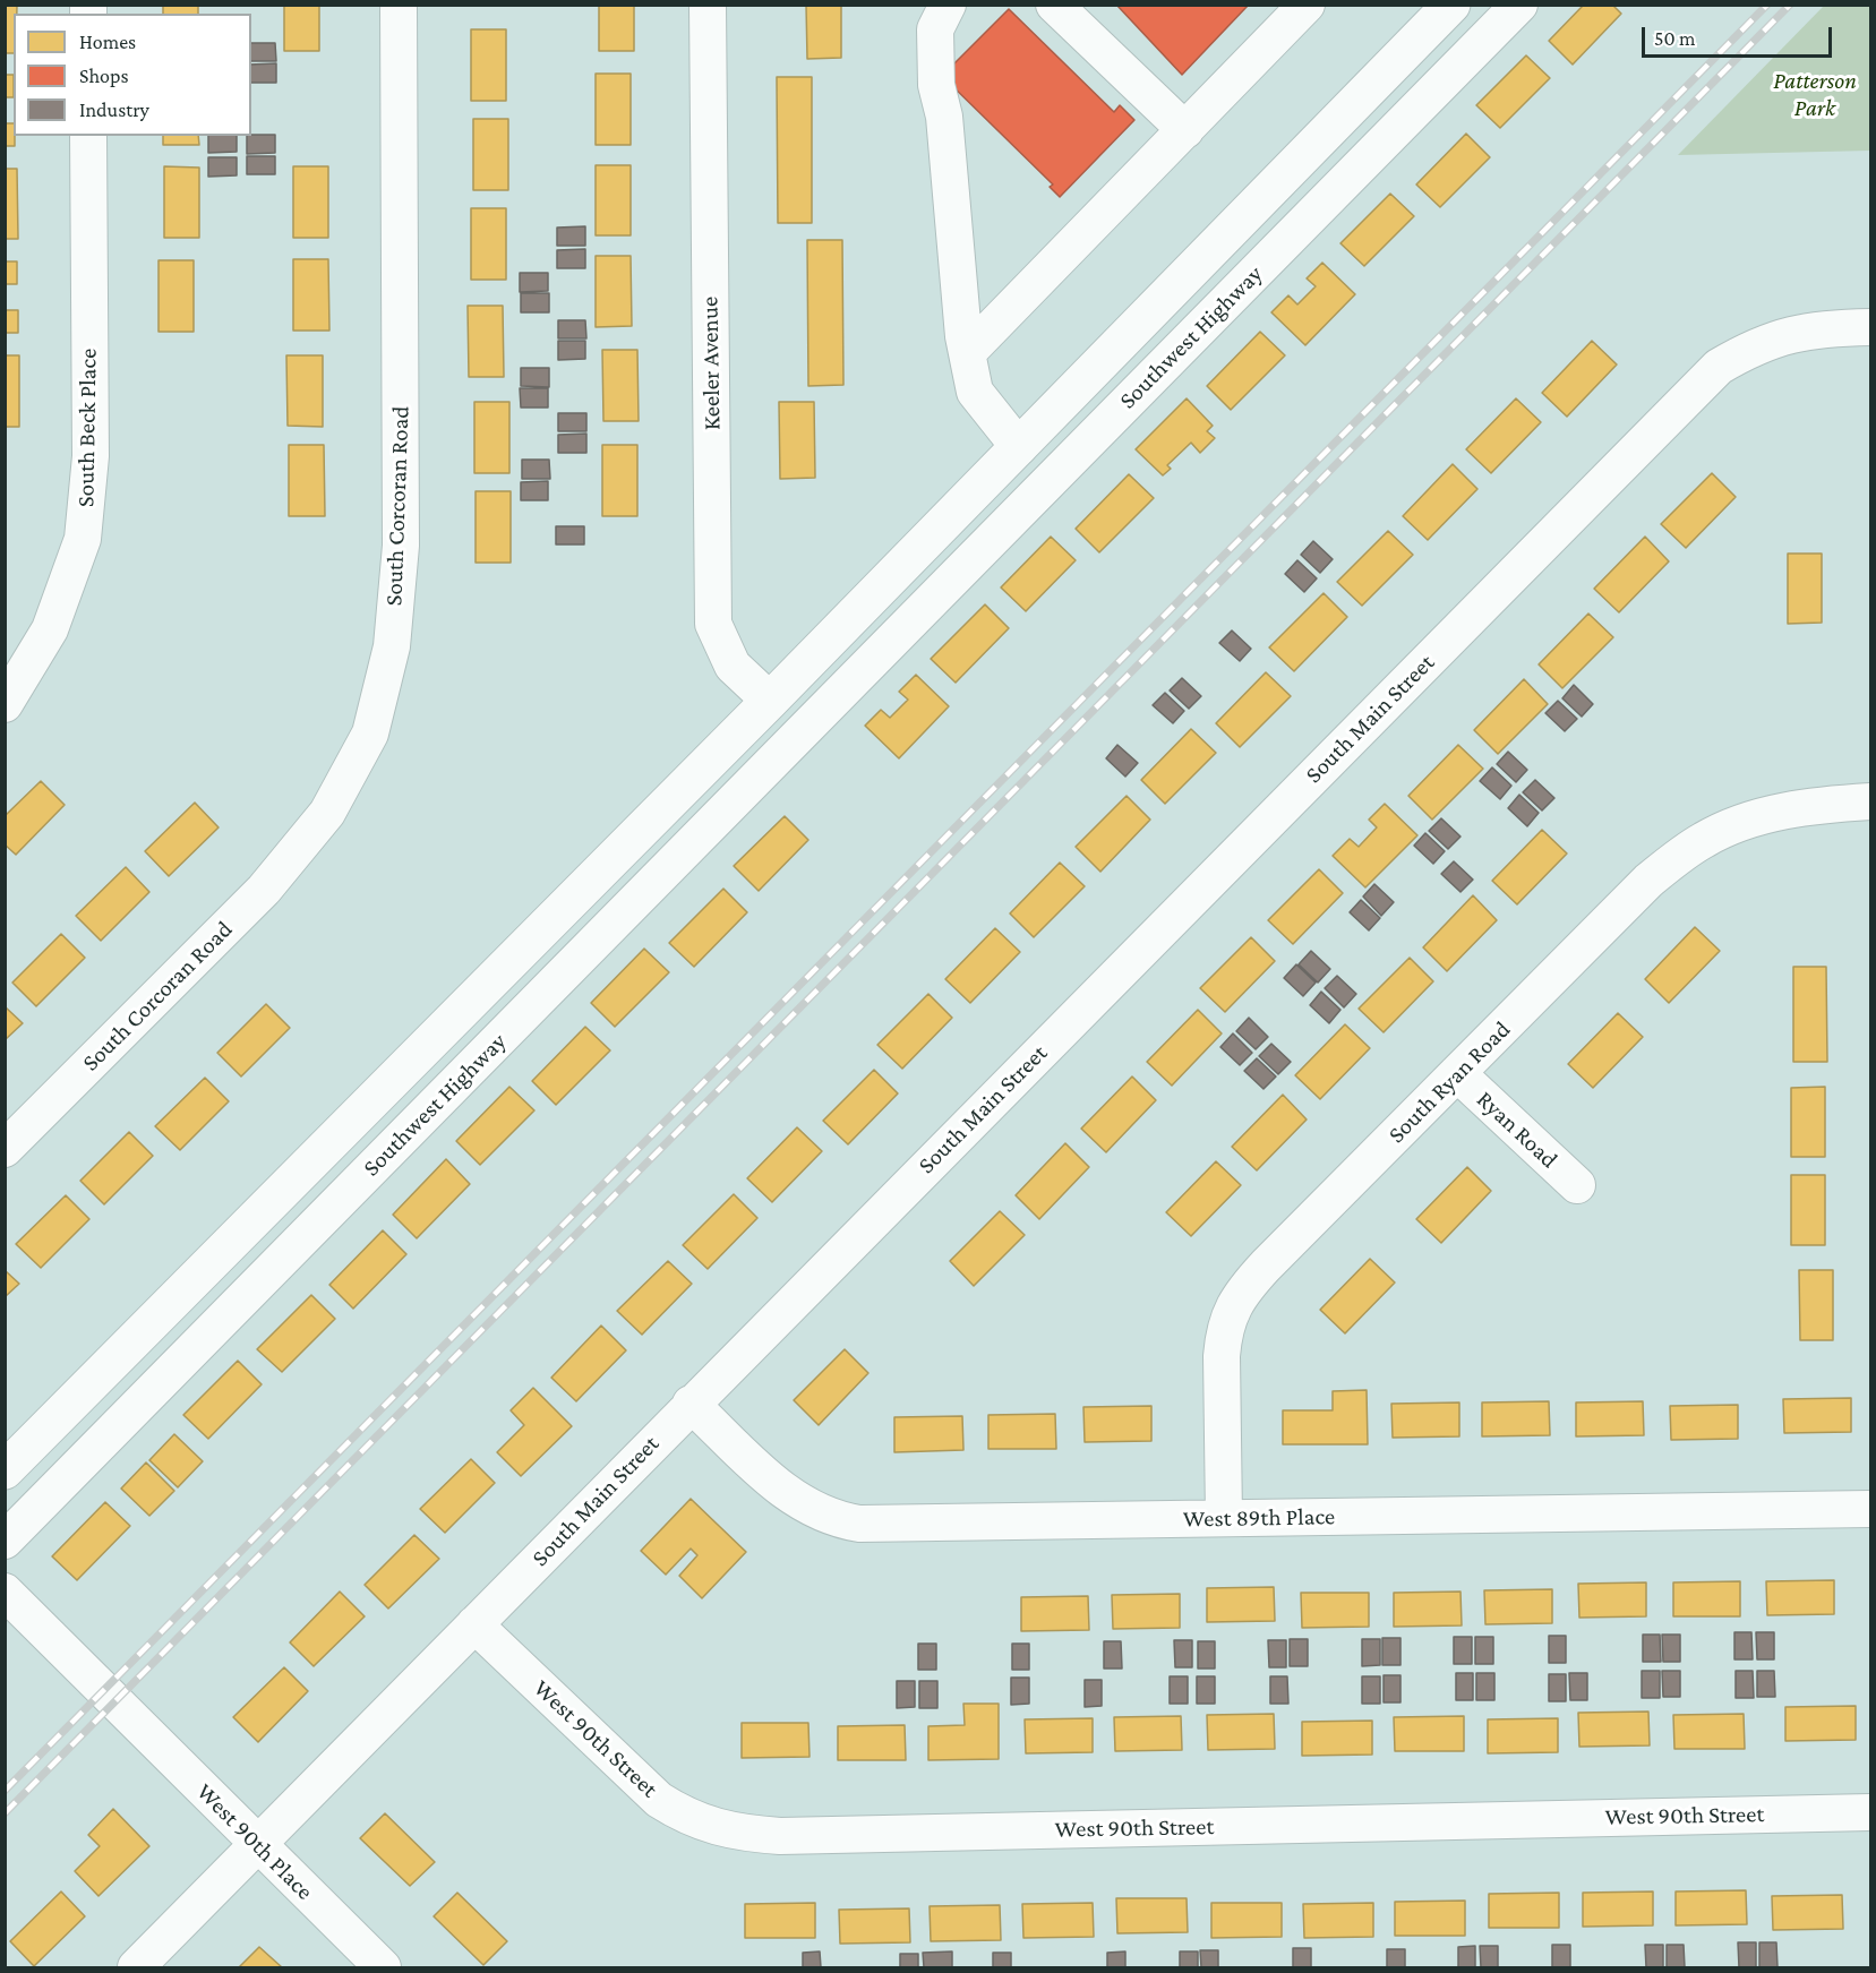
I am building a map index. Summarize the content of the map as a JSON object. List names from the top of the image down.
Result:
{
  "streets": {
    "main road": ["Southwest Highway"],
    "street": [
      "Keeler Avenue",
      "South Beck Place",
      "South Corcoran Road",
      "South Main Street",
      "South Ryan Road",
      "Ryan Road",
      "West 89th Place",
      "West 90th Street",
      "West 90th Place"
    ]
  },
  "crossings": [
    ["Southwest Highway", "Keeler Avenue"],
    ["South Main Street", "West 89th Place"],
    ["South Main Street", "West 90th Street"],
    ["South Main Street", "West 90th Place"],
    ["South Ryan Road", "Ryan Road"],
    ["South Ryan Road", "West 89th Place"]
  ],
  "parks": ["Patterson Park"],
  "legend": ["Homes", "Shops", "Industry"],
  "scale_bar": "50 m"
}
